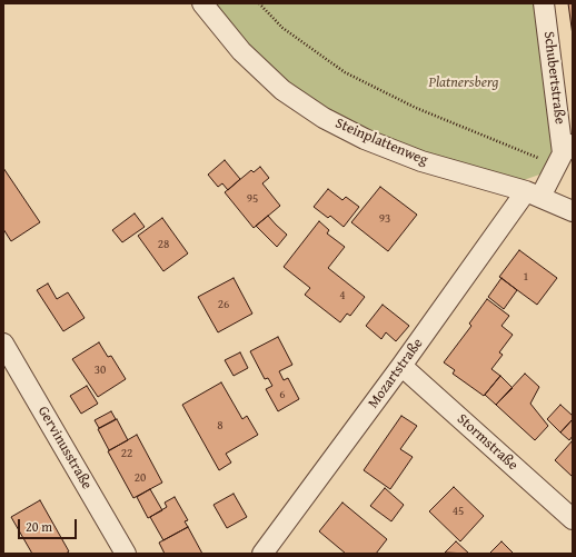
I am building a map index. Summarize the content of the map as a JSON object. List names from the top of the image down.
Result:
{
  "streets": {
    "street": [
      "Schubertstraße",
      "Steinplattenweg",
      "Mozartstraße",
      "Stormstraße",
      "Gervinusstraße"
    ]
  },
  "crossings": [
    ["Schubertstraße", "Mozartstraße"],
    ["Steinplattenweg", "Mozartstraße"],
    ["Mozartstraße", "Stormstraße"]
  ],
  "parks": ["Platnersberg"],
  "house_numbers": [
    "95",
    "93",
    "28",
    "1",
    "4",
    "26",
    "30",
    "6",
    "8",
    "22",
    "20",
    "45"
  ],
  "scale_bar": "20 m"
}
